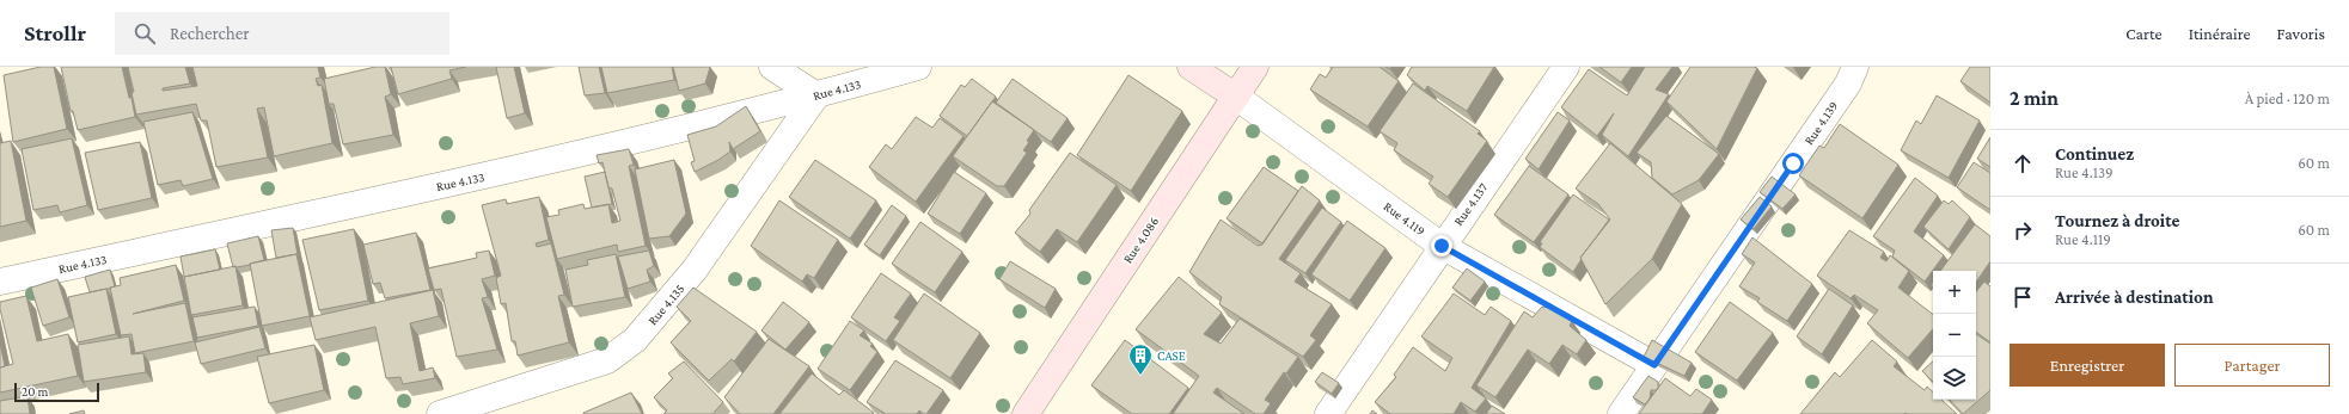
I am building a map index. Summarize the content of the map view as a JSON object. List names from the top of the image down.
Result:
{
  "streets": {
    "street": [
      "Rue 4.133",
      "Rue 4.139",
      "Rue 4.137",
      "Rue 4.119",
      "Rue 4.086",
      "Rue 4.135"
    ]
  },
  "crossings": [
    ["Rue 4.133", "Rue 4.135"],
    ["Rue 4.139", "Rue 4.119"],
    ["Rue 4.137", "Rue 4.119"],
    ["Rue 4.119", "Rue 4.086"]
  ],
  "places": {
    "building": ["CASE"]
  },
  "scale_bar": "20 m",
  "page": {
    "header": "Strollr",
    "search": "Rechercher",
    "nav": ["Carte", "Itinéraire", "Favoris"],
    "heading": ["2 min", "À pied · 120 m"],
    "list": [
      ["Continuez", "Rue 4.139", "60 m"],
      ["Tournez à droite", "Rue 4.119", "60 m"],
      "Arrivée à destination"
    ],
    "map_buttons": ["+", "−"],
    "buttons": ["Enregistrer", "Partager"],
    "scale": "20 m"
  }
}
